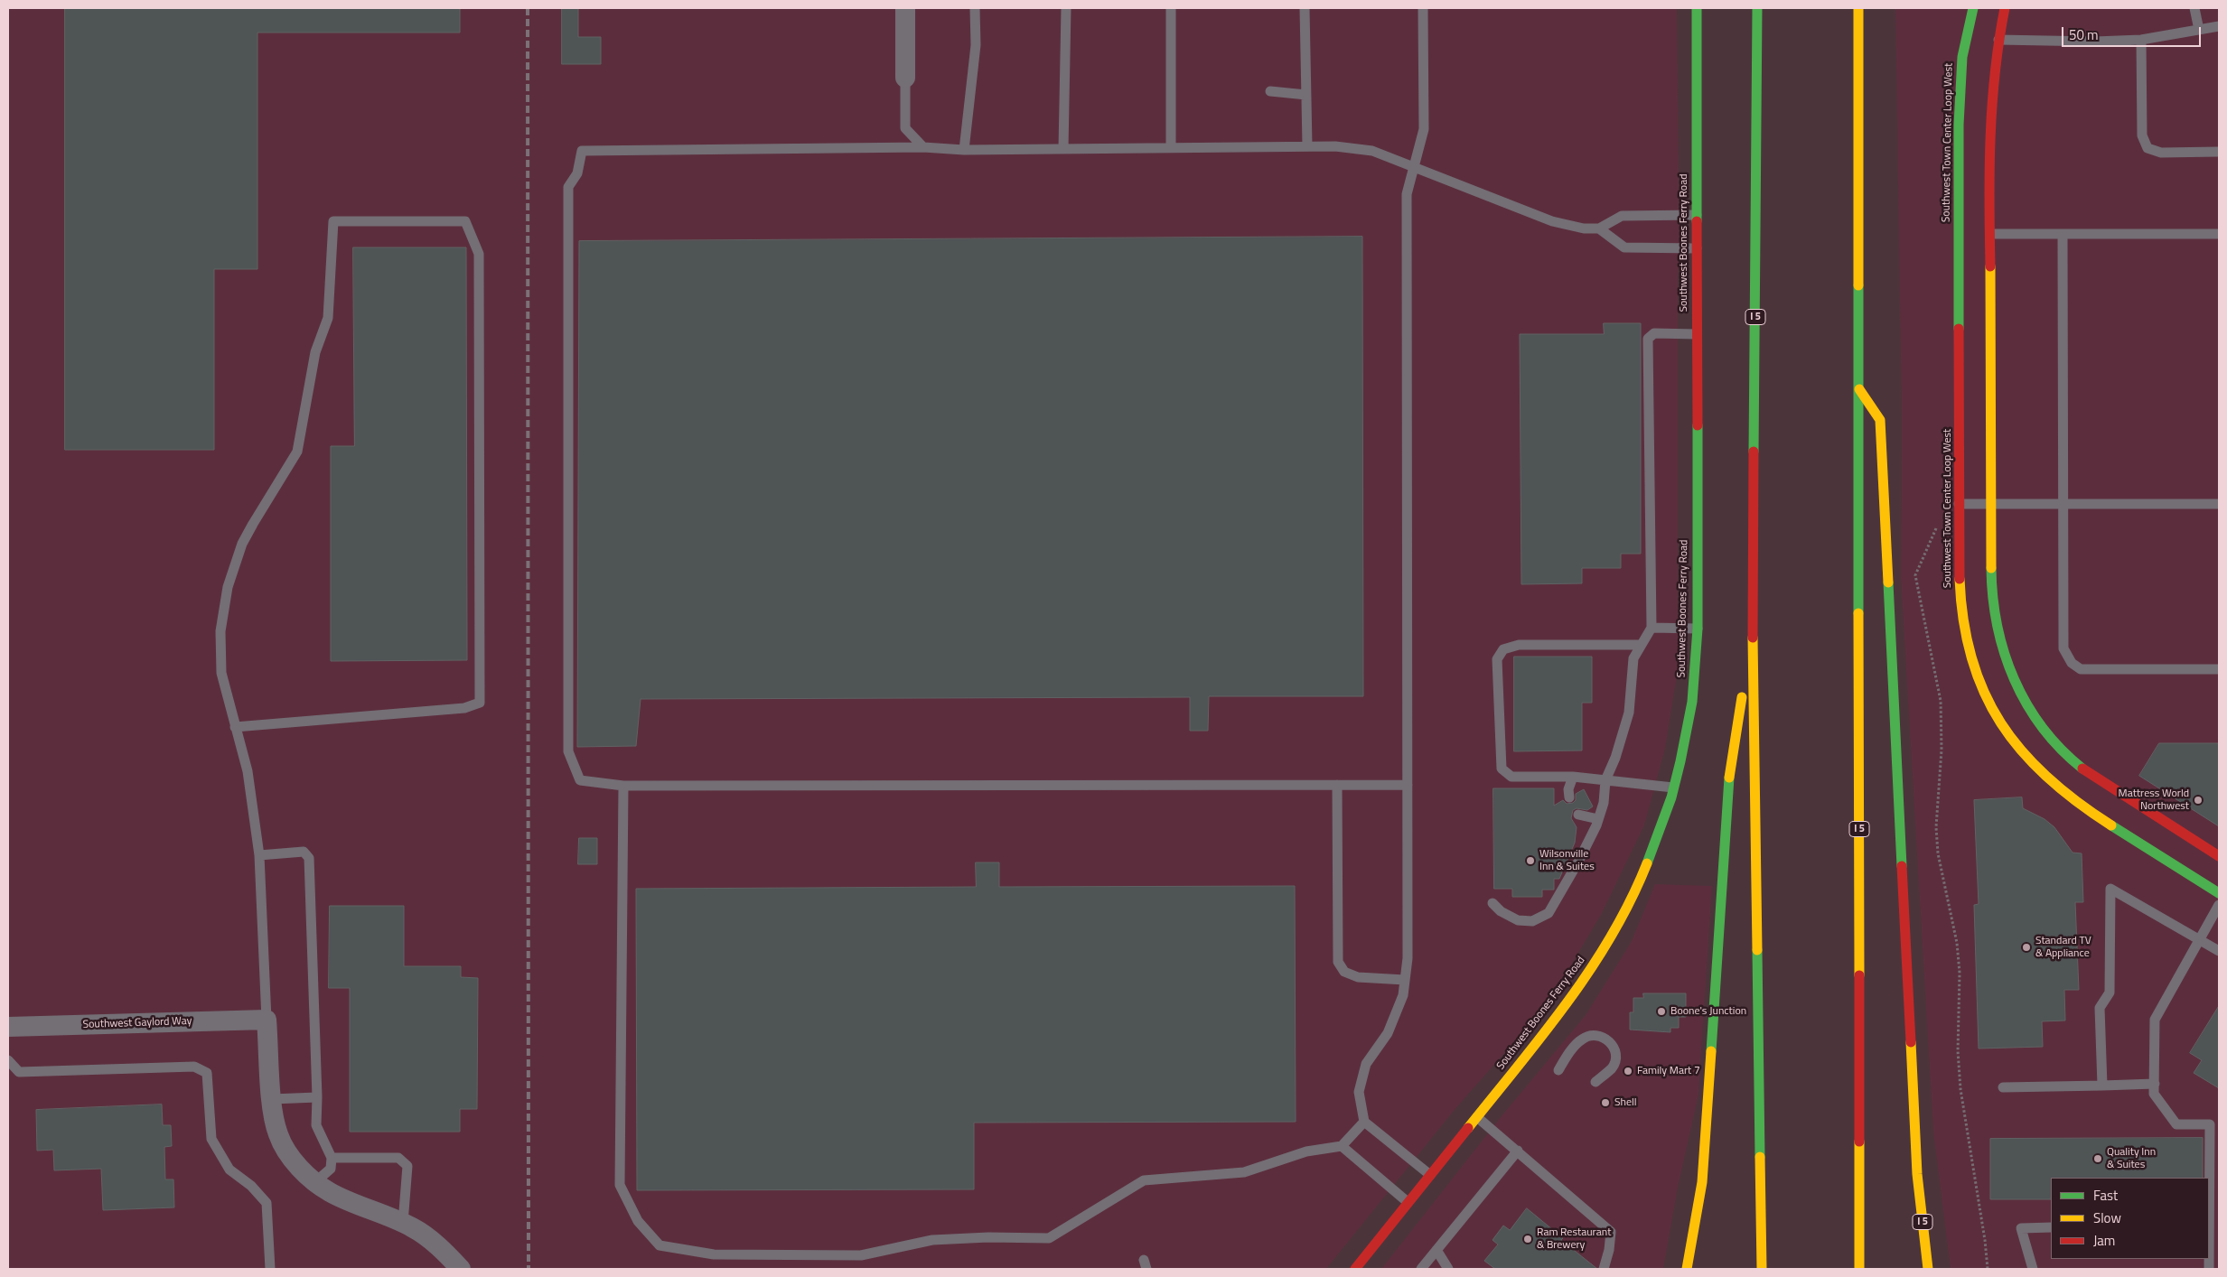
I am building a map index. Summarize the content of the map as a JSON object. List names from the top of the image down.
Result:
{
  "streets": {
    "main road": ["Southwest Town Center Loop West", "Southwest Boones Ferry Road", "I 5"],
    "street": ["Southwest Gaylord Way"]
  },
  "places": [
    "Mattress World Northwest",
    "Wilsonville Inn & Suites",
    "Standard TV & Appliance",
    "Boone's Junction",
    "Family Mart 7",
    "Shell",
    "Quality Inn & Suites",
    "Ram Restaurant & Brewery"
  ],
  "legend": ["Fast", "Slow", "Jam"],
  "scale_bar": "50 m"
}
